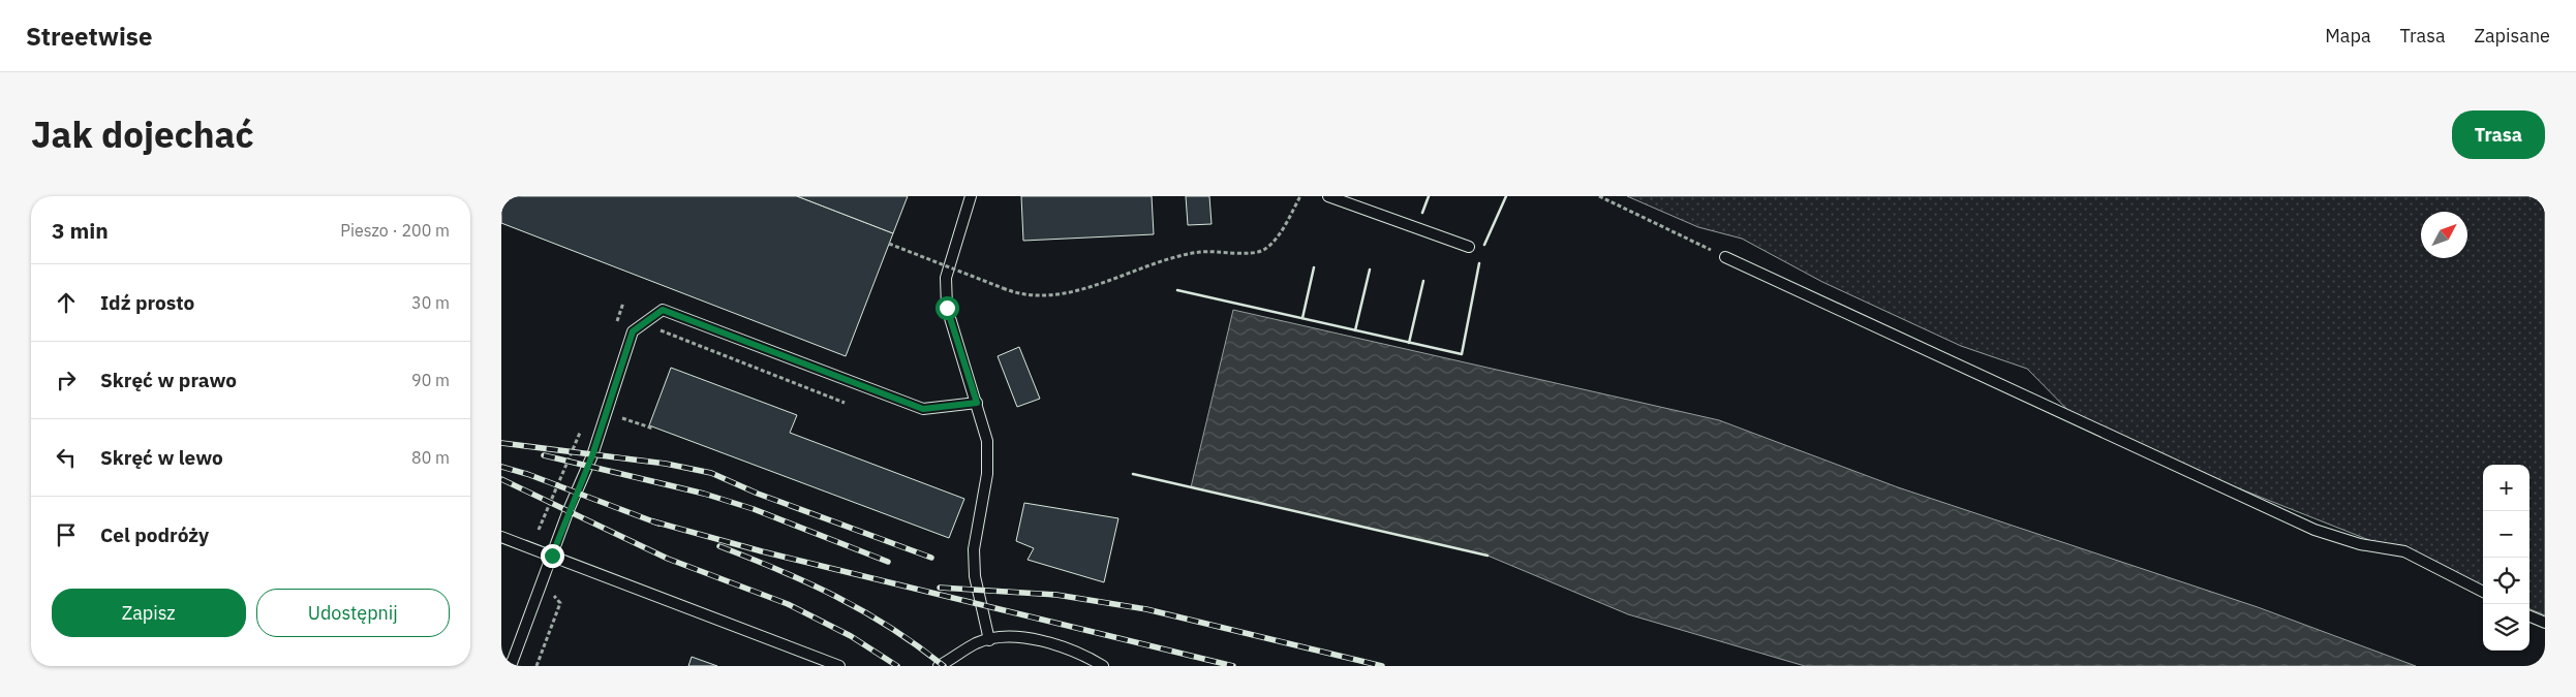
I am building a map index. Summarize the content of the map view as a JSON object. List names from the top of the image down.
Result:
{
  "north": "top right",
  "page": {
    "header": "Streetwise",
    "nav": ["Mapa", "Trasa", "Zapisane"],
    "title": "Jak dojechać",
    "buttons": [
      "Trasa",
      ["Zapisz", "Udostępnij"]
    ],
    "heading": ["3 min", "Pieszo · 200 m"],
    "list": [
      ["Idź prosto", "30 m"],
      ["Skręć w prawo", "90 m"],
      ["Skręć w lewo", "80 m"],
      "Cel podróży"
    ],
    "map_buttons": ["+", "−"]
  }
}
